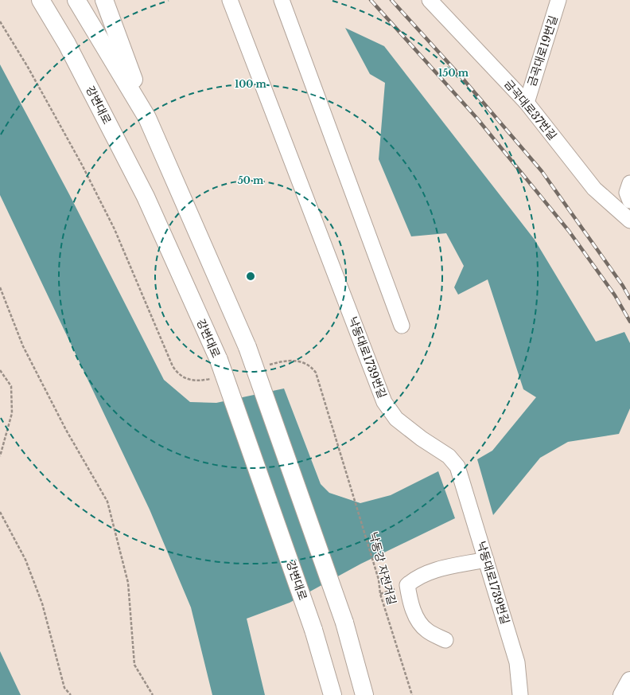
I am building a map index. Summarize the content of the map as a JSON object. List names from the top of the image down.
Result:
{
  "streets": {
    "main road": ["강변대로"],
    "street": ["금곡대로19번길", "금곡대로37번길", "낙동대로1739번길"],
    "path": ["낙동강 자전거길"]
  },
  "crossings": [
    ["금곡대로19번길", "금곡대로37번길"]
  ],
  "rings": ["150 m", "100 m", "50 m"]
}
